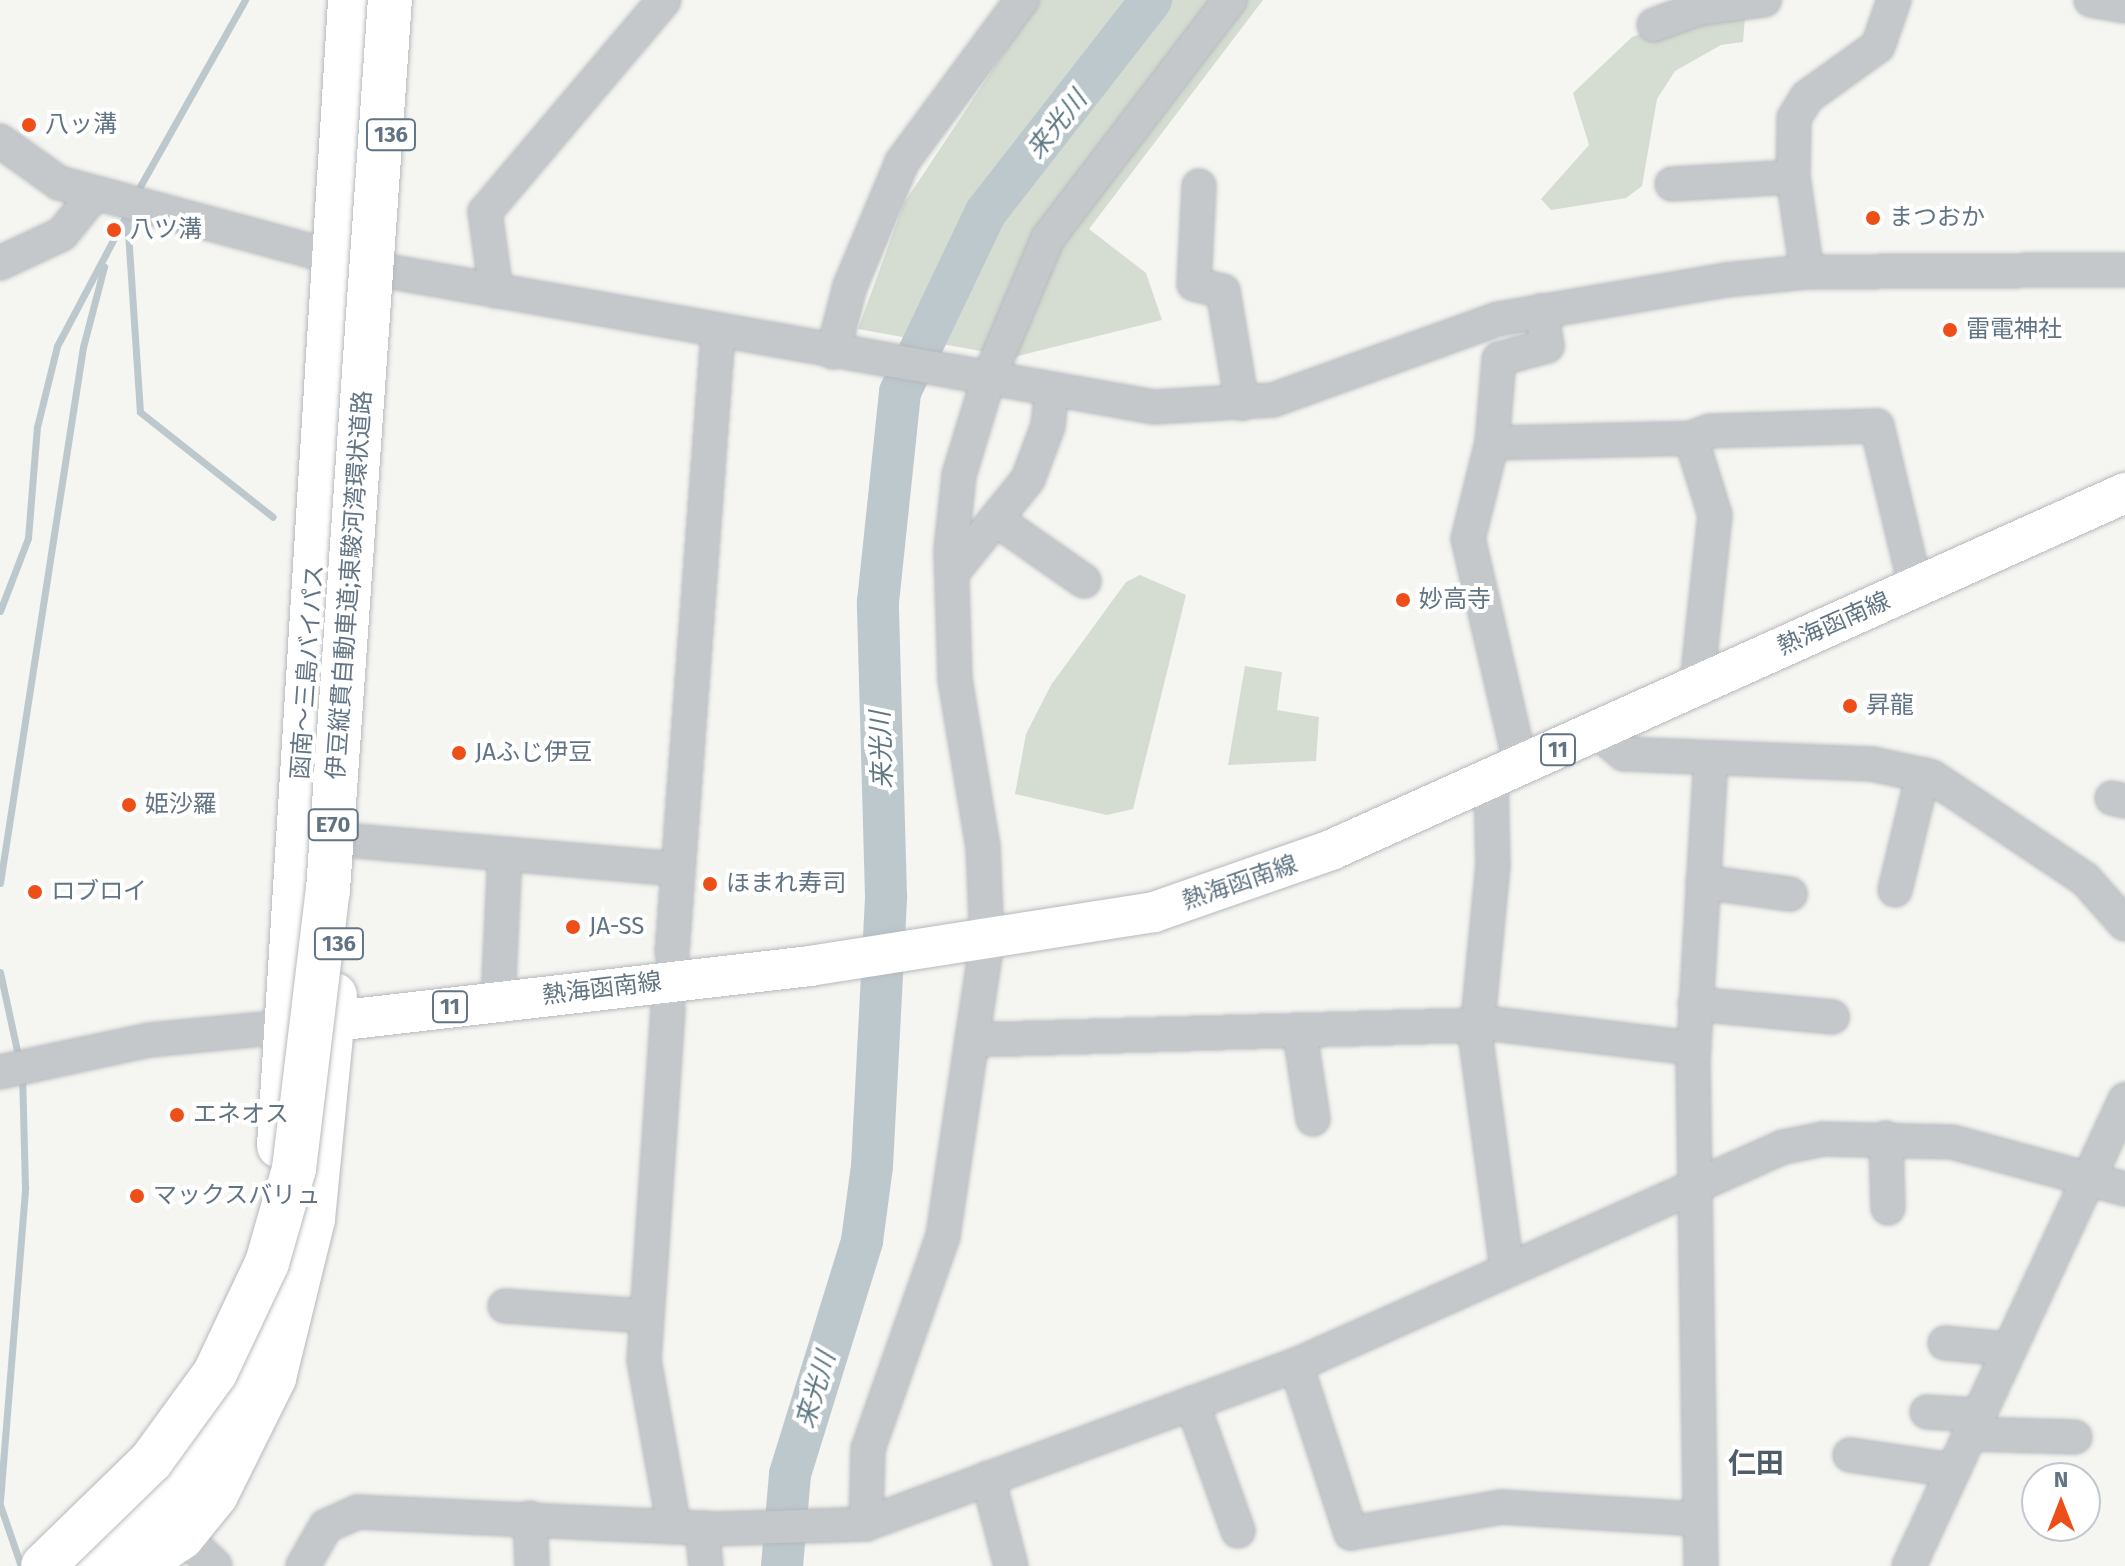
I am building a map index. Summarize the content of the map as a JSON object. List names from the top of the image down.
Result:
{
  "streets": {
    "highway": [
      "136",
      "伊豆縦貫自動車道;東駿河湾環状道路",
      "函南～三島バイパス",
      "E70"
    ],
    "main road": ["熱海函南線", "11"]
  },
  "crossings": [
    ["熱海函南線", "函南～三島バイパス"]
  ],
  "districts": ["仁田"],
  "water": ["来光川"],
  "places": [
    "八ッ溝",
    "まつおか",
    "八ツ溝",
    "雷電神社",
    "妙高寺",
    "昇龍",
    "JAふじ伊豆",
    "姫沙羅",
    "ほまれ寿司",
    "ロブロイ",
    "JA-SS",
    "エネオス",
    "マックスバリュ"
  ],
  "north": "top"
}
